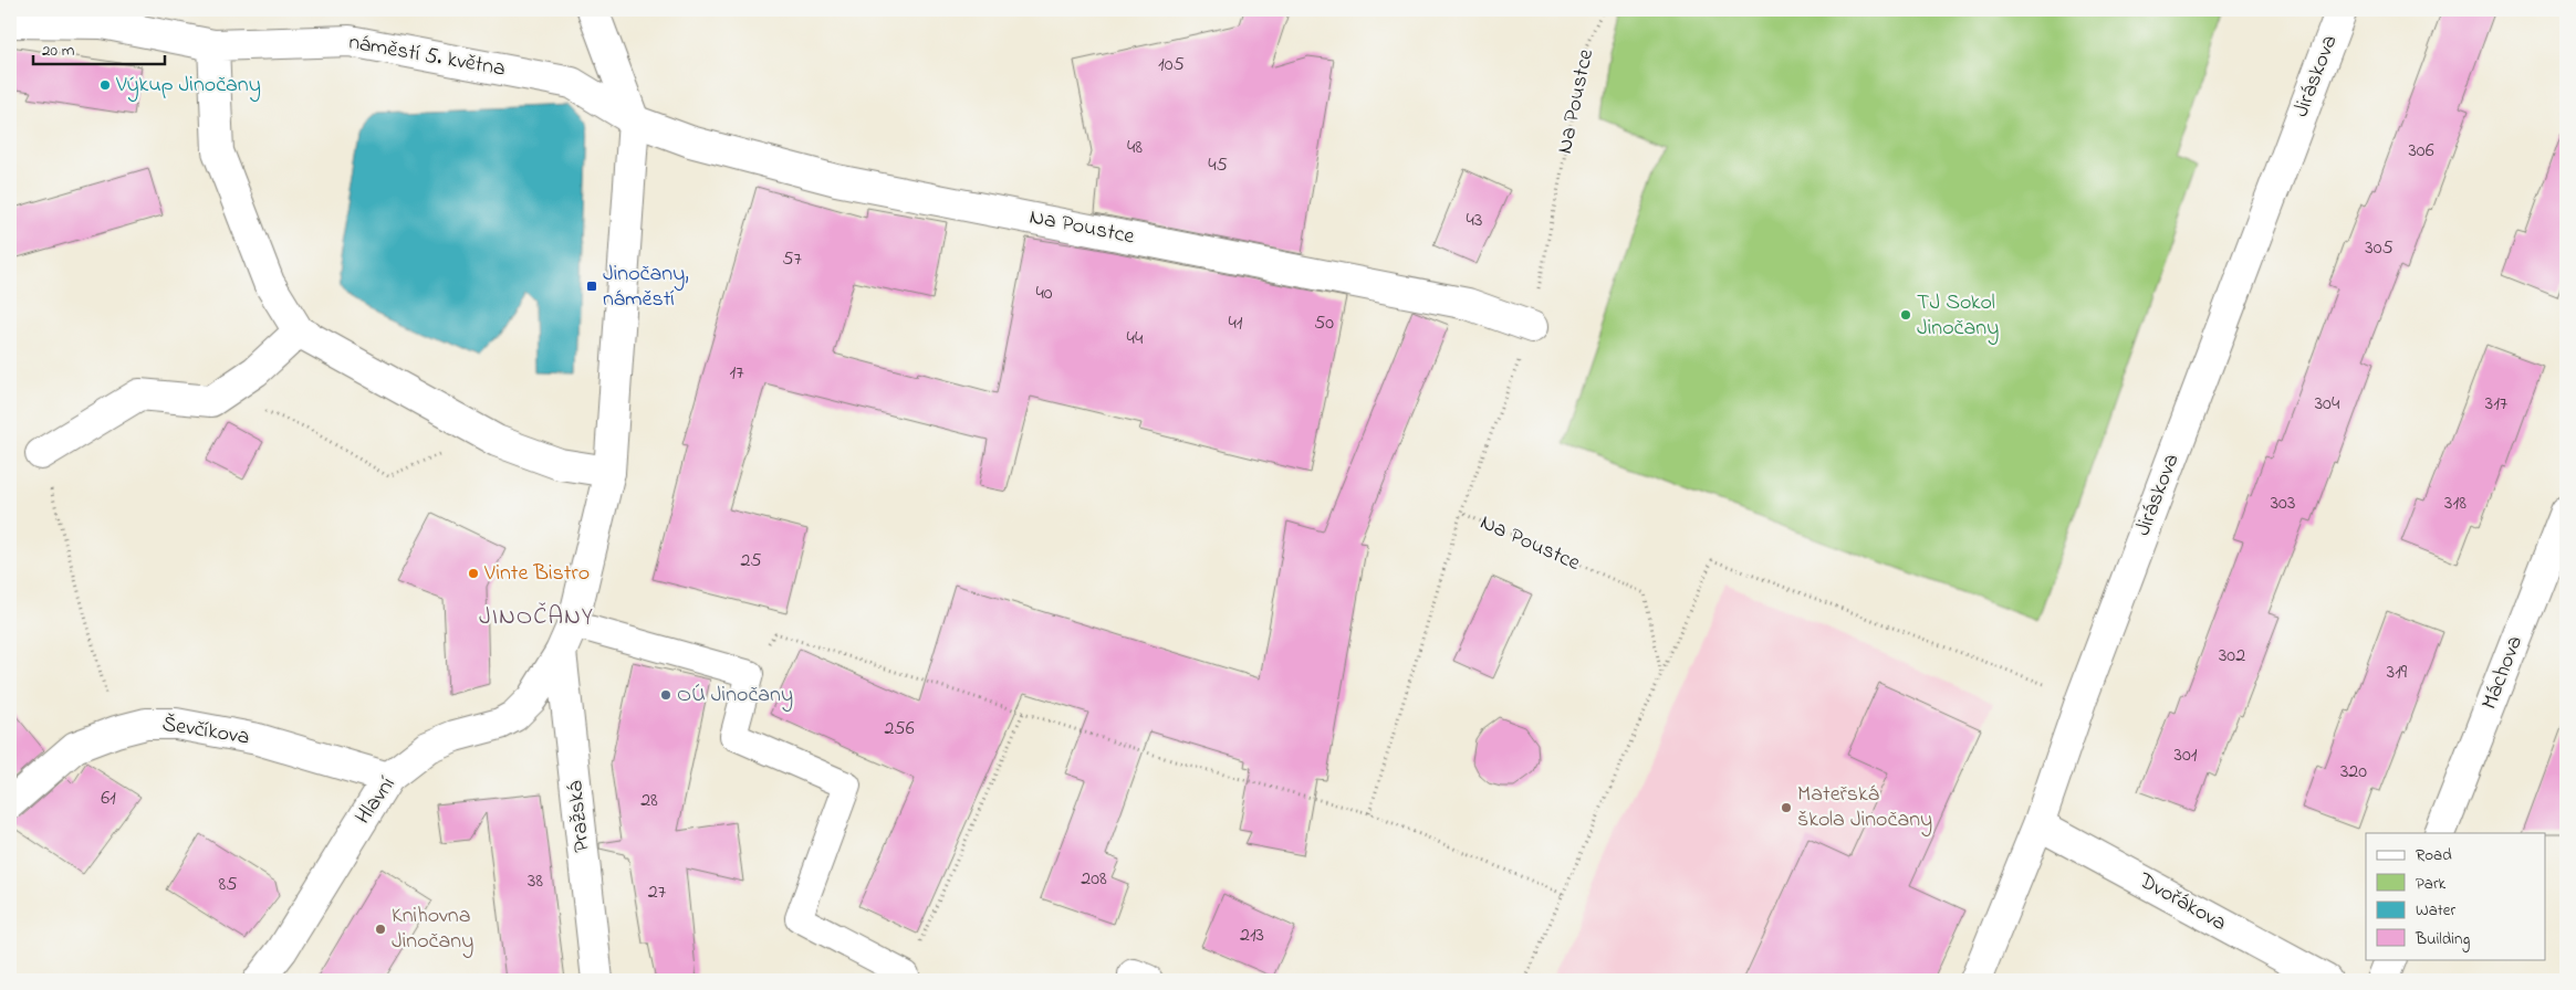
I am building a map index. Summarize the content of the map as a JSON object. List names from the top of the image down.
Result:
{
  "streets": {
    "street": [
      "náměstí 5. května",
      "Jiráskova",
      "Na Poustce",
      "Máchova",
      "Ševčíkova",
      "Hlavní",
      "Pražská",
      "Dvořákova"
    ]
  },
  "crossings": [
    ["náměstí 5. května", "Na Poustce"],
    ["Jiráskova", "Dvořákova"],
    ["Ševčíkova", "Hlavní"],
    ["Hlavní", "Pražská"]
  ],
  "districts": ["JINOČANY"],
  "places": {
    "other": [
      "Výkup Jinočany",
      "TJ Sokol Jinočany",
      "Vinte Bistro",
      "OÚ Jinočany",
      "Mateřská škola Jinočany",
      "Knihovna Jinočany"
    ],
    "transit": ["Jinočany, náměstí"]
  },
  "house_numbers": [
    "105",
    "48",
    "306",
    "45",
    "43",
    "305",
    "57",
    "40",
    "41",
    "50",
    "44",
    "17",
    "304",
    "317",
    "303",
    "318",
    "25",
    "302",
    "319",
    "256",
    "301",
    "320",
    "61",
    "28",
    "208",
    "38",
    "85",
    "27",
    "213"
  ],
  "legend": [
    "Road",
    "Park",
    "Water",
    "Building"
  ],
  "scale_bar": "20 m"
}
